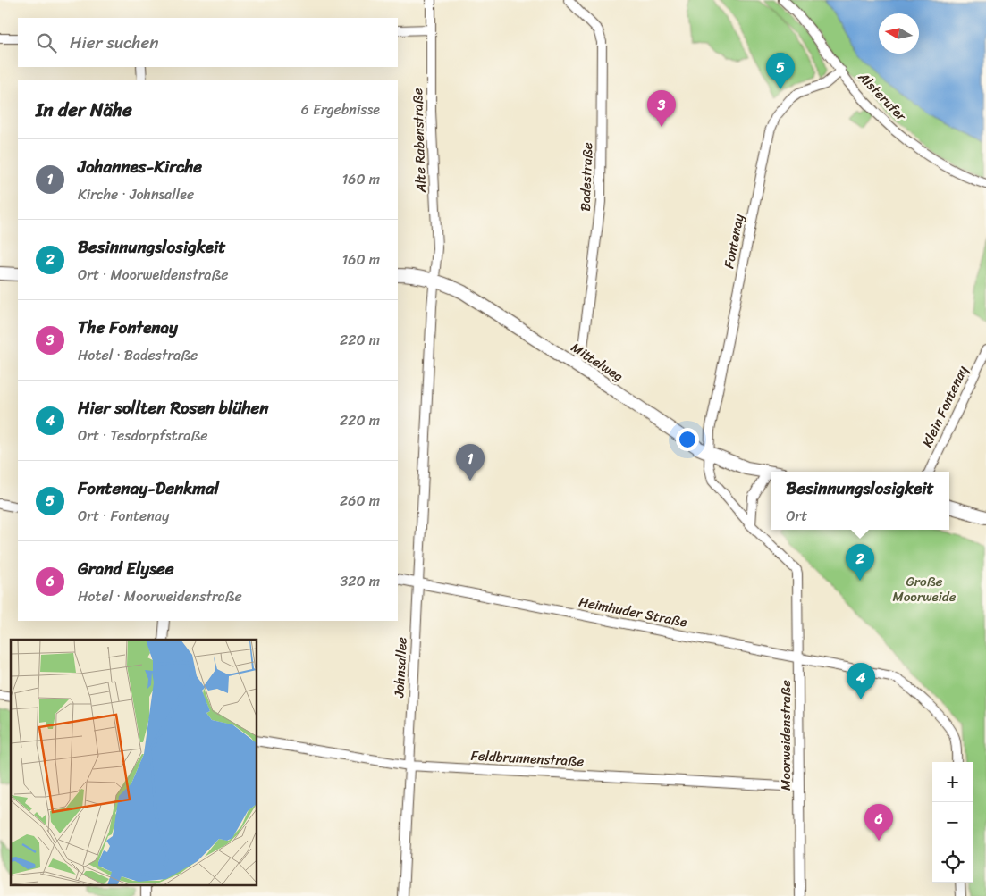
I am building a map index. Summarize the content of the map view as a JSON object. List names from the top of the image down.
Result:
{
  "streets": {
    "street": [
      "Alsterufer",
      "Alte Rabenstraße",
      "Badestraße",
      "Fontenay",
      "Mittelweg",
      "Klein Fontenay",
      "Heimhuder Straße",
      "Johnsallee",
      "Moorweidenstraße",
      "Feldbrunnenstraße"
    ]
  },
  "crossings": [
    ["Alsterufer", "Fontenay"],
    ["Alte Rabenstraße", "Mittelweg"],
    ["Alte Rabenstraße", "Johnsallee"],
    ["Badestraße", "Mittelweg"],
    ["Fontenay", "Mittelweg"],
    ["Fontenay", "Moorweidenstraße"],
    ["Mittelweg", "Johnsallee"],
    ["Heimhuder Straße", "Johnsallee"],
    ["Heimhuder Straße", "Moorweidenstraße"],
    ["Johnsallee", "Feldbrunnenstraße"],
    ["Moorweidenstraße", "Feldbrunnenstraße"]
  ],
  "parks": ["Große Moorweide"],
  "north": "left",
  "page": {
    "search": "Hier suchen",
    "pins": [
      "5",
      "3",
      "1",
      "2",
      "4",
      "6"
    ],
    "heading": ["In der Nähe", "6 Ergebnisse"],
    "list": [
      {
        "mark": "1",
        "name": "Johannes-Kirche",
        "note": "Kirche · Johnsallee",
        "value": "160 m"
      },
      {
        "mark": "2",
        "name": "Besinnungslosigkeit",
        "note": "Ort · Moorweidenstraße",
        "value": "160 m"
      },
      {
        "mark": "3",
        "name": "The Fontenay",
        "note": "Hotel · Badestraße",
        "value": "220 m"
      },
      {
        "mark": "4",
        "name": "Hier sollten Rosen blühen",
        "note": "Ort · Tesdorpfstraße",
        "value": "220 m"
      },
      {
        "mark": "5",
        "name": "Fontenay-Denkmal",
        "note": "Ort · Fontenay",
        "value": "260 m"
      },
      {
        "mark": "6",
        "name": "Grand Elysee",
        "note": "Hotel · Moorweidenstraße",
        "value": "320 m"
      }
    ],
    "popup": ["Besinnungslosigkeit", "Ort"],
    "map_buttons": ["+", "−"]
  }
}
